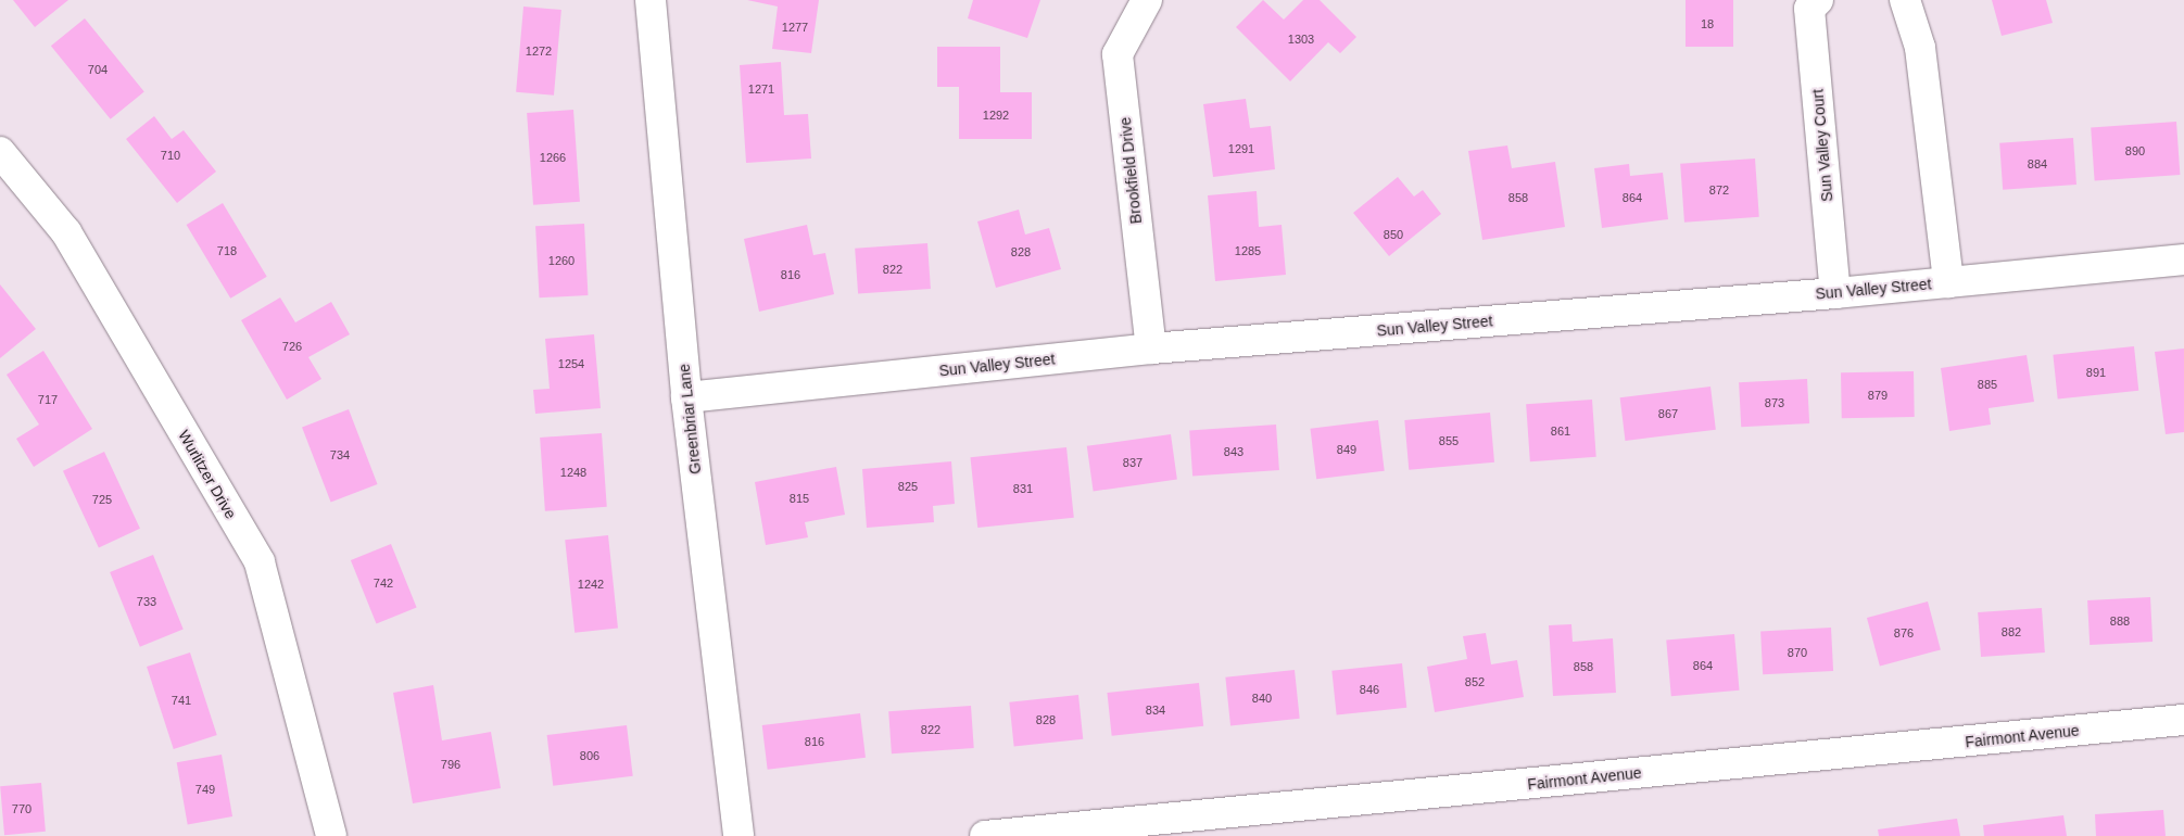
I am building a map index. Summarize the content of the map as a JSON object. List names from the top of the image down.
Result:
{
  "streets": {
    "street": [
      "Sun Valley Court",
      "Brookfield Drive",
      "Sun Valley Street",
      "Greenbriar Lane",
      "Wurlitzer Drive",
      "Fairmont Avenue"
    ]
  },
  "crossings": [
    ["Sun Valley Court", "Sun Valley Street"],
    ["Brookfield Drive", "Sun Valley Street"],
    ["Sun Valley Street", "Greenbriar Lane"]
  ],
  "house_numbers": [
    "18",
    "1277",
    "1303",
    "1272",
    "704",
    "1271",
    "1292",
    "1291",
    "890",
    "710",
    "1266",
    "884",
    "872",
    "858",
    "864",
    "850",
    "718",
    "1285",
    "828",
    "1260",
    "822",
    "816",
    "726",
    "1254",
    "891",
    "885",
    "879",
    "717",
    "873",
    "867",
    "861",
    "855",
    "849",
    "843",
    "734",
    "837",
    "1248",
    "825",
    "831",
    "815",
    "725",
    "742",
    "1242",
    "733",
    "888",
    "882",
    "876",
    "870",
    "864",
    "858",
    "852",
    "846",
    "840",
    "741",
    "834",
    "828",
    "822",
    "816",
    "806",
    "796",
    "749",
    "770"
  ]
}
